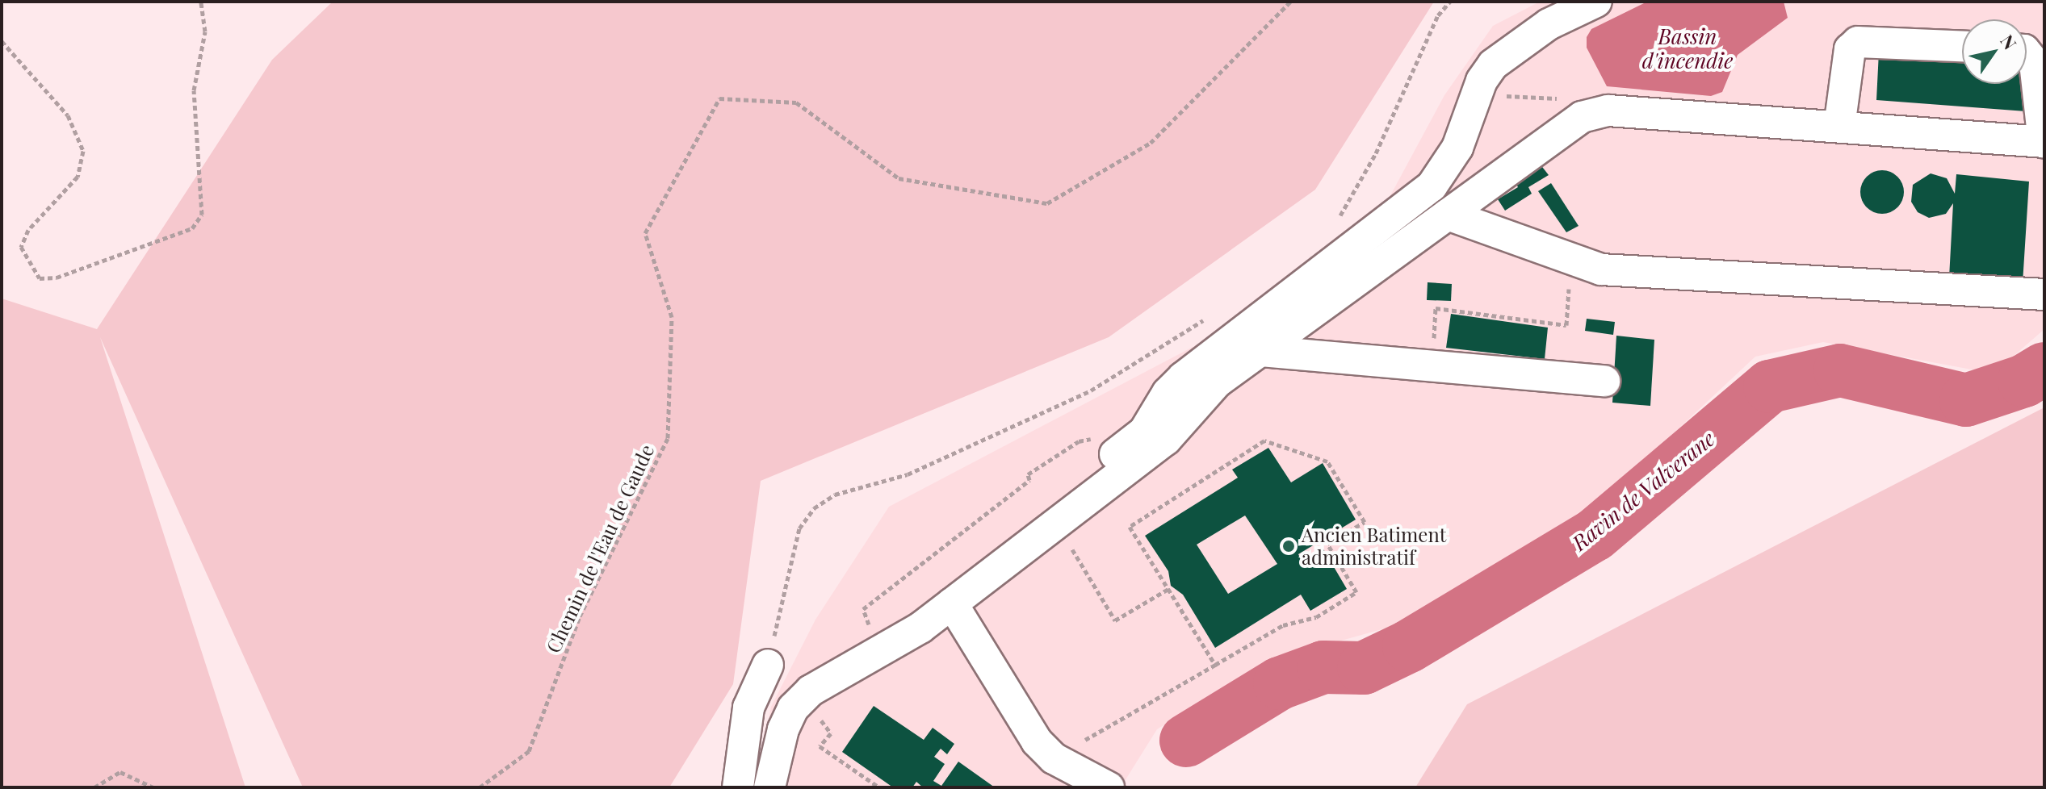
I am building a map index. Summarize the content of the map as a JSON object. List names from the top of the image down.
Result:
{
  "streets": {
    "path": ["Chemin de l'Eau de Gaude"]
  },
  "water": ["Bassin d'incendie", "Ravin de Valverane"],
  "places": ["Ancien Batiment administratif"],
  "north": "top right"
}
